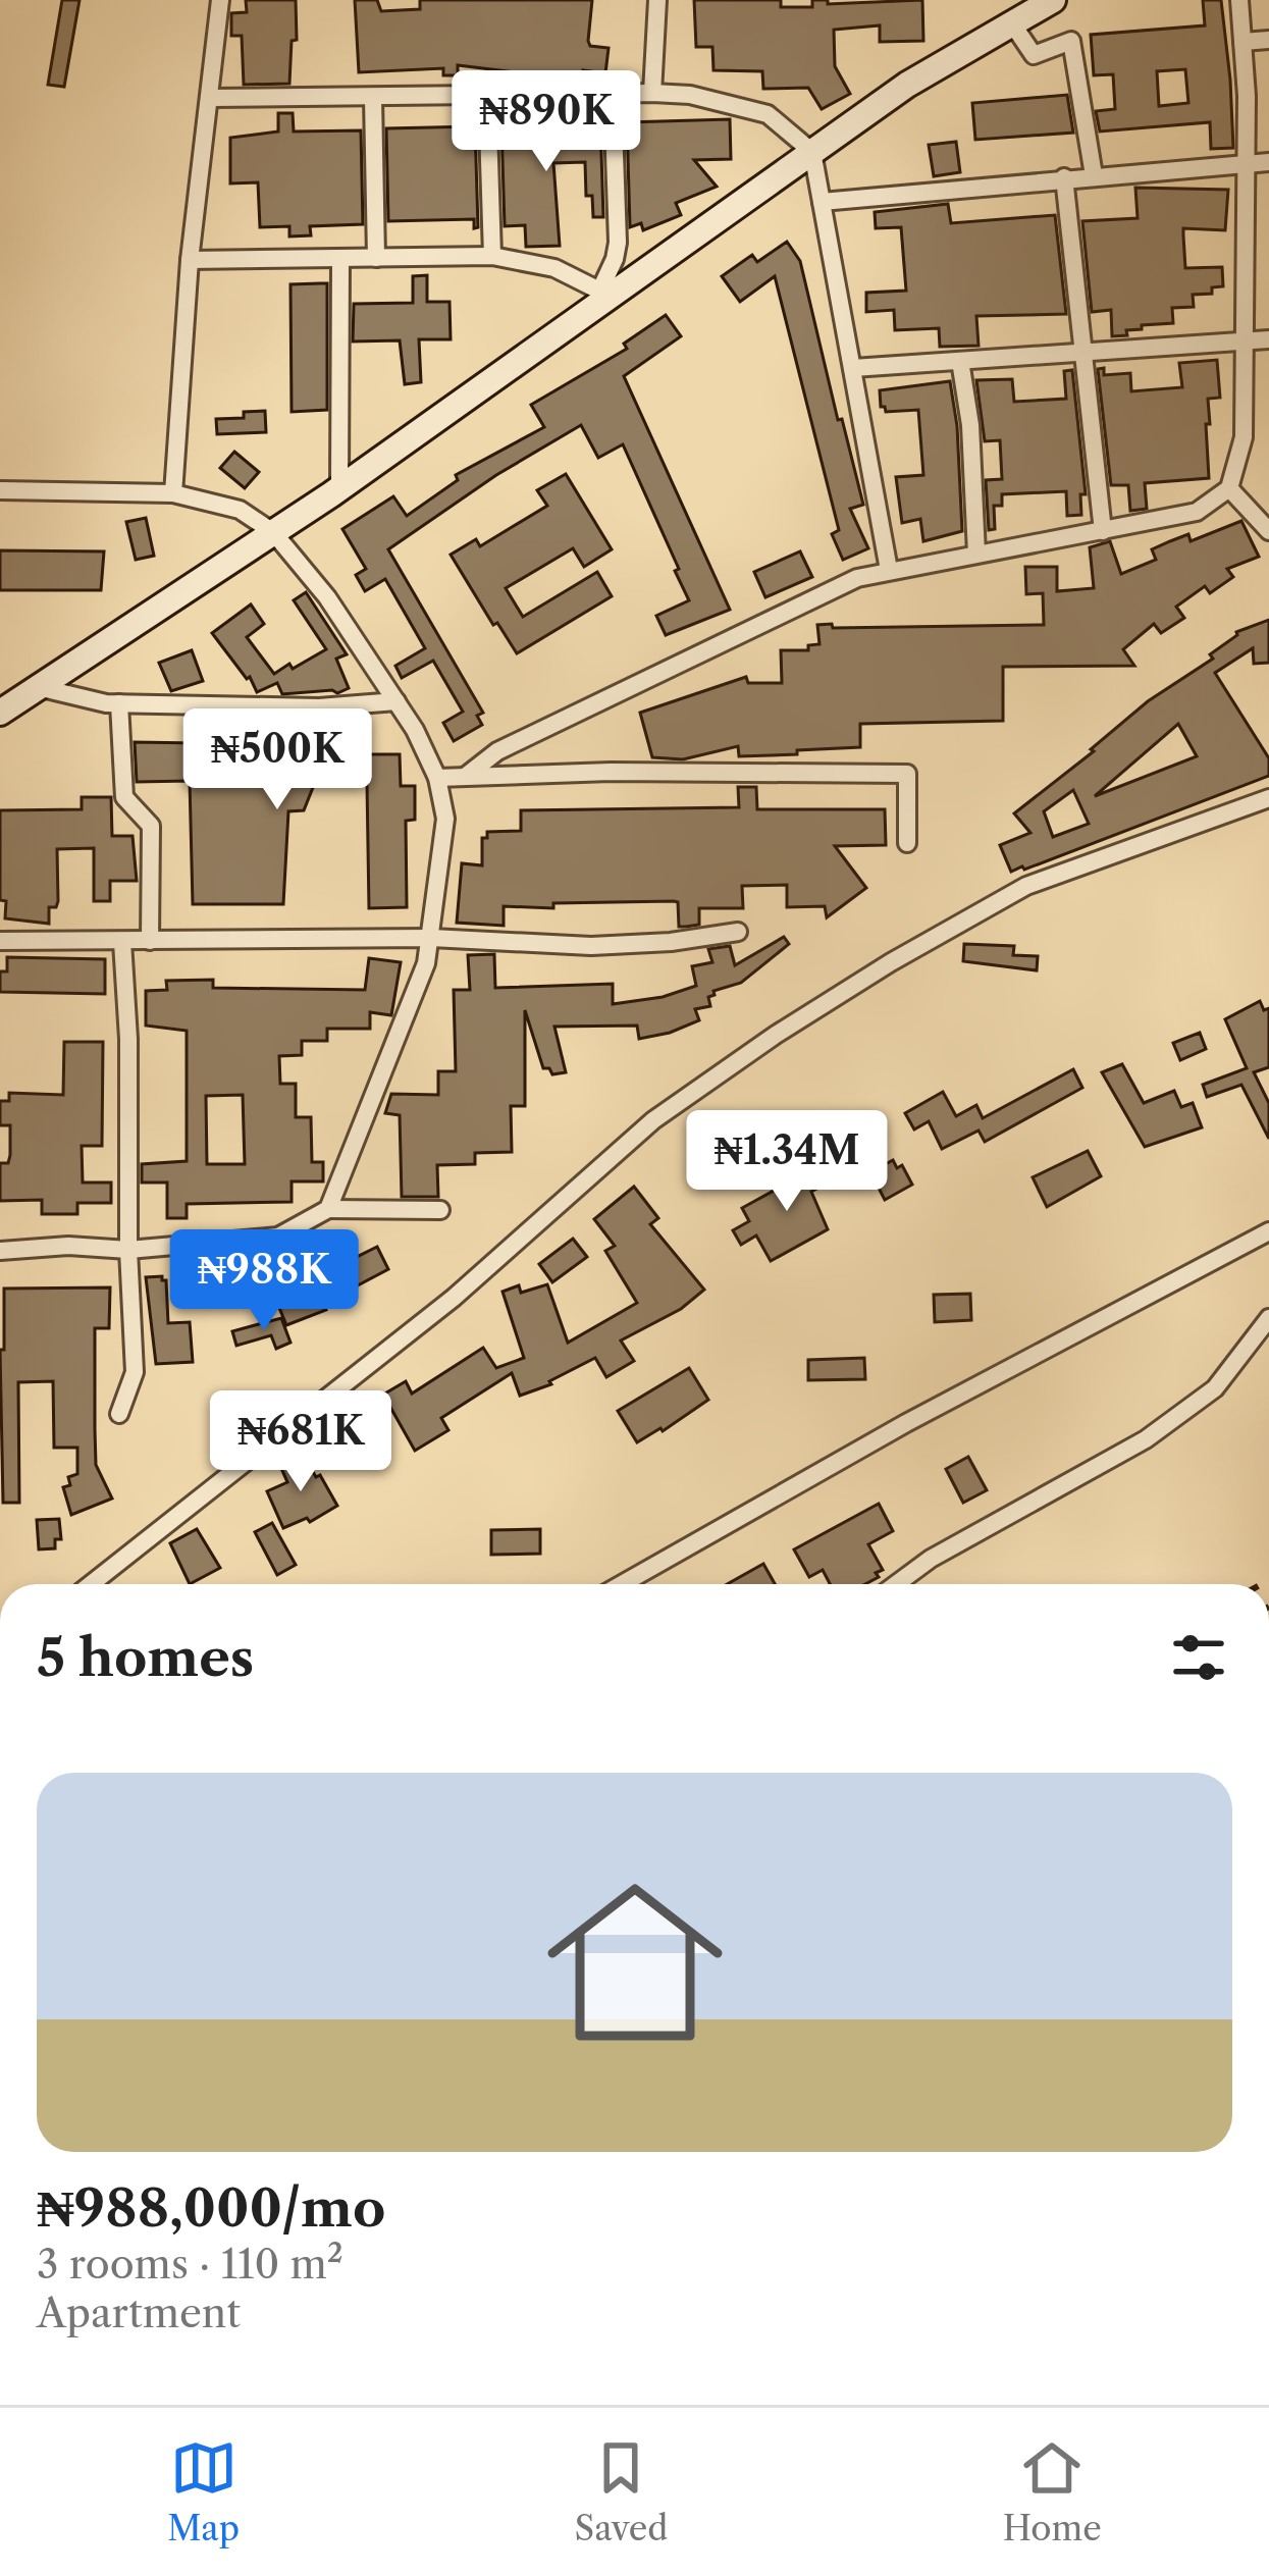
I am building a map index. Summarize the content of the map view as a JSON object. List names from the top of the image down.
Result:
{
  "page": {
    "price": [
      "₦890K",
      "₦500K",
      "₦1.34M",
      "₦988K",
      "₦681K"
    ],
    "heading": "5 homes",
    "list": [
      {
        "name": "₦988,000/mo",
        "note": "3 rooms · 110 m² · Apartment"
      }
    ],
    "tabs": ["Map", "Saved", "Home"]
  }
}
